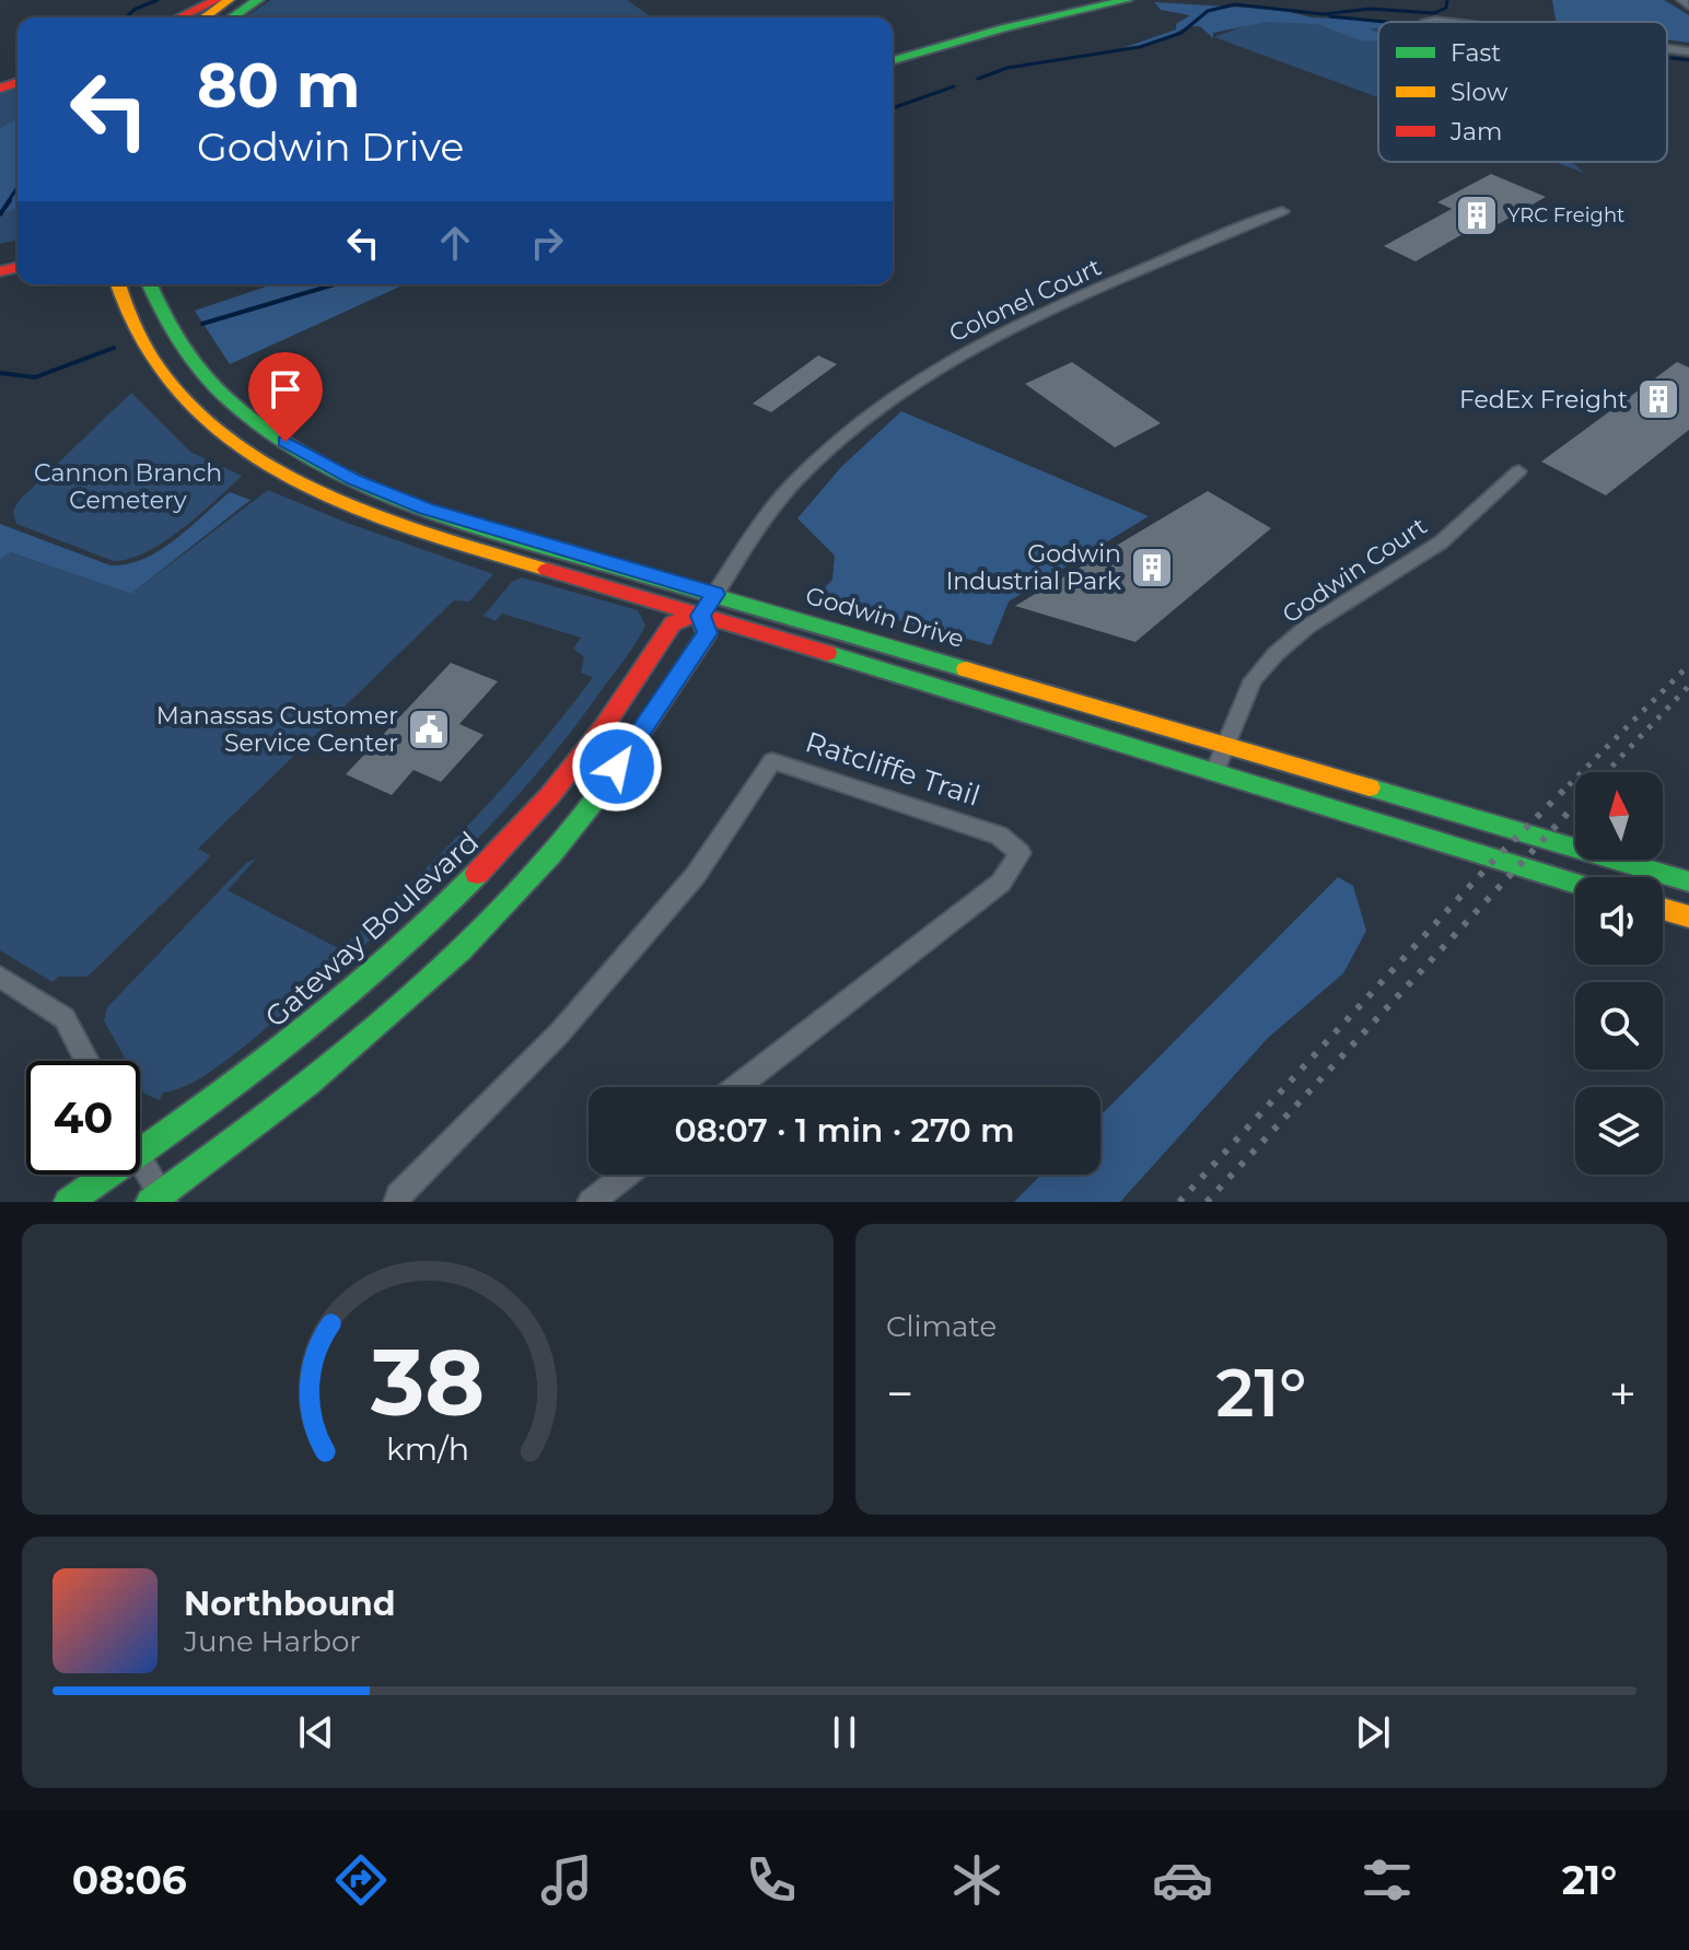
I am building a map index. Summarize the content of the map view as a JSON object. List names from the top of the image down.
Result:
{
  "streets": {
    "main road": ["Godwin Drive", "Gateway Boulevard"],
    "street": ["Colonel Court", "Godwin Court", "Ratcliffe Trail"]
  },
  "crossings": [
    ["Colonel Court", "Godwin Drive"],
    ["Colonel Court", "Gateway Boulevard"],
    ["Godwin Court", "Godwin Drive"],
    ["Godwin Drive", "Gateway Boulevard"]
  ],
  "parks": ["Cannon Branch Cemetery"],
  "places": {
    "building": ["YRC Freight", "FedEx Freight", "Godwin Industrial Park"],
    "public building": ["Manassas Customer Service Center"]
  },
  "legend": ["Fast", "Slow", "Jam"],
  "north": "top",
  "page": {
    "turn": ["80 m", "Godwin Drive"],
    "limit": "40",
    "trip": "08:07 · 1 min · 270 m",
    "tile": "Climate",
    "heat": ["−", "21°", "+"],
    "song": ["Northbound", "June Harbor"],
    "tabs": ["08:06", "21°"],
    "gauge": ["38", "km/h"]
  }
}
